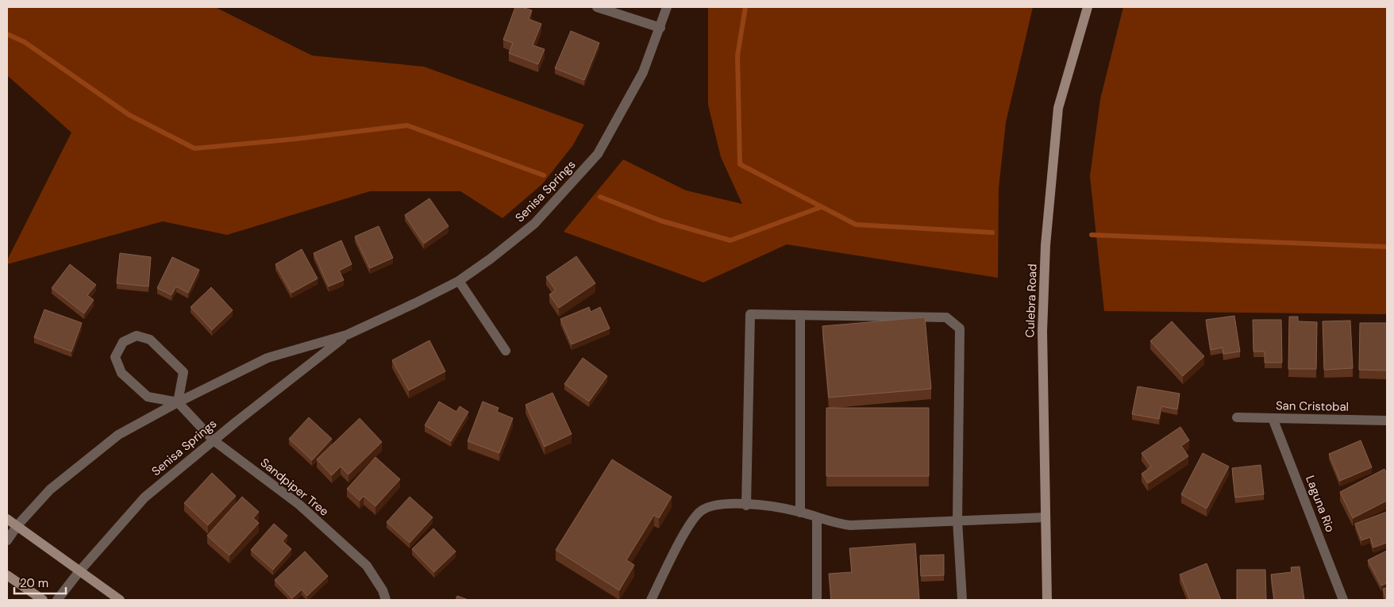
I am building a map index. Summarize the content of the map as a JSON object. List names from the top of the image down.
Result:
{
  "streets": {
    "main road": ["Culebra Road"],
    "street": [
      "Senisa Springs",
      "San Cristobal",
      "Sandpiper Tree",
      "Laguna Rio"
    ]
  },
  "crossings": [
    ["Senisa Springs", "Sandpiper Tree"],
    ["San Cristobal", "Laguna Rio"]
  ],
  "scale_bar": "20 m"
}
